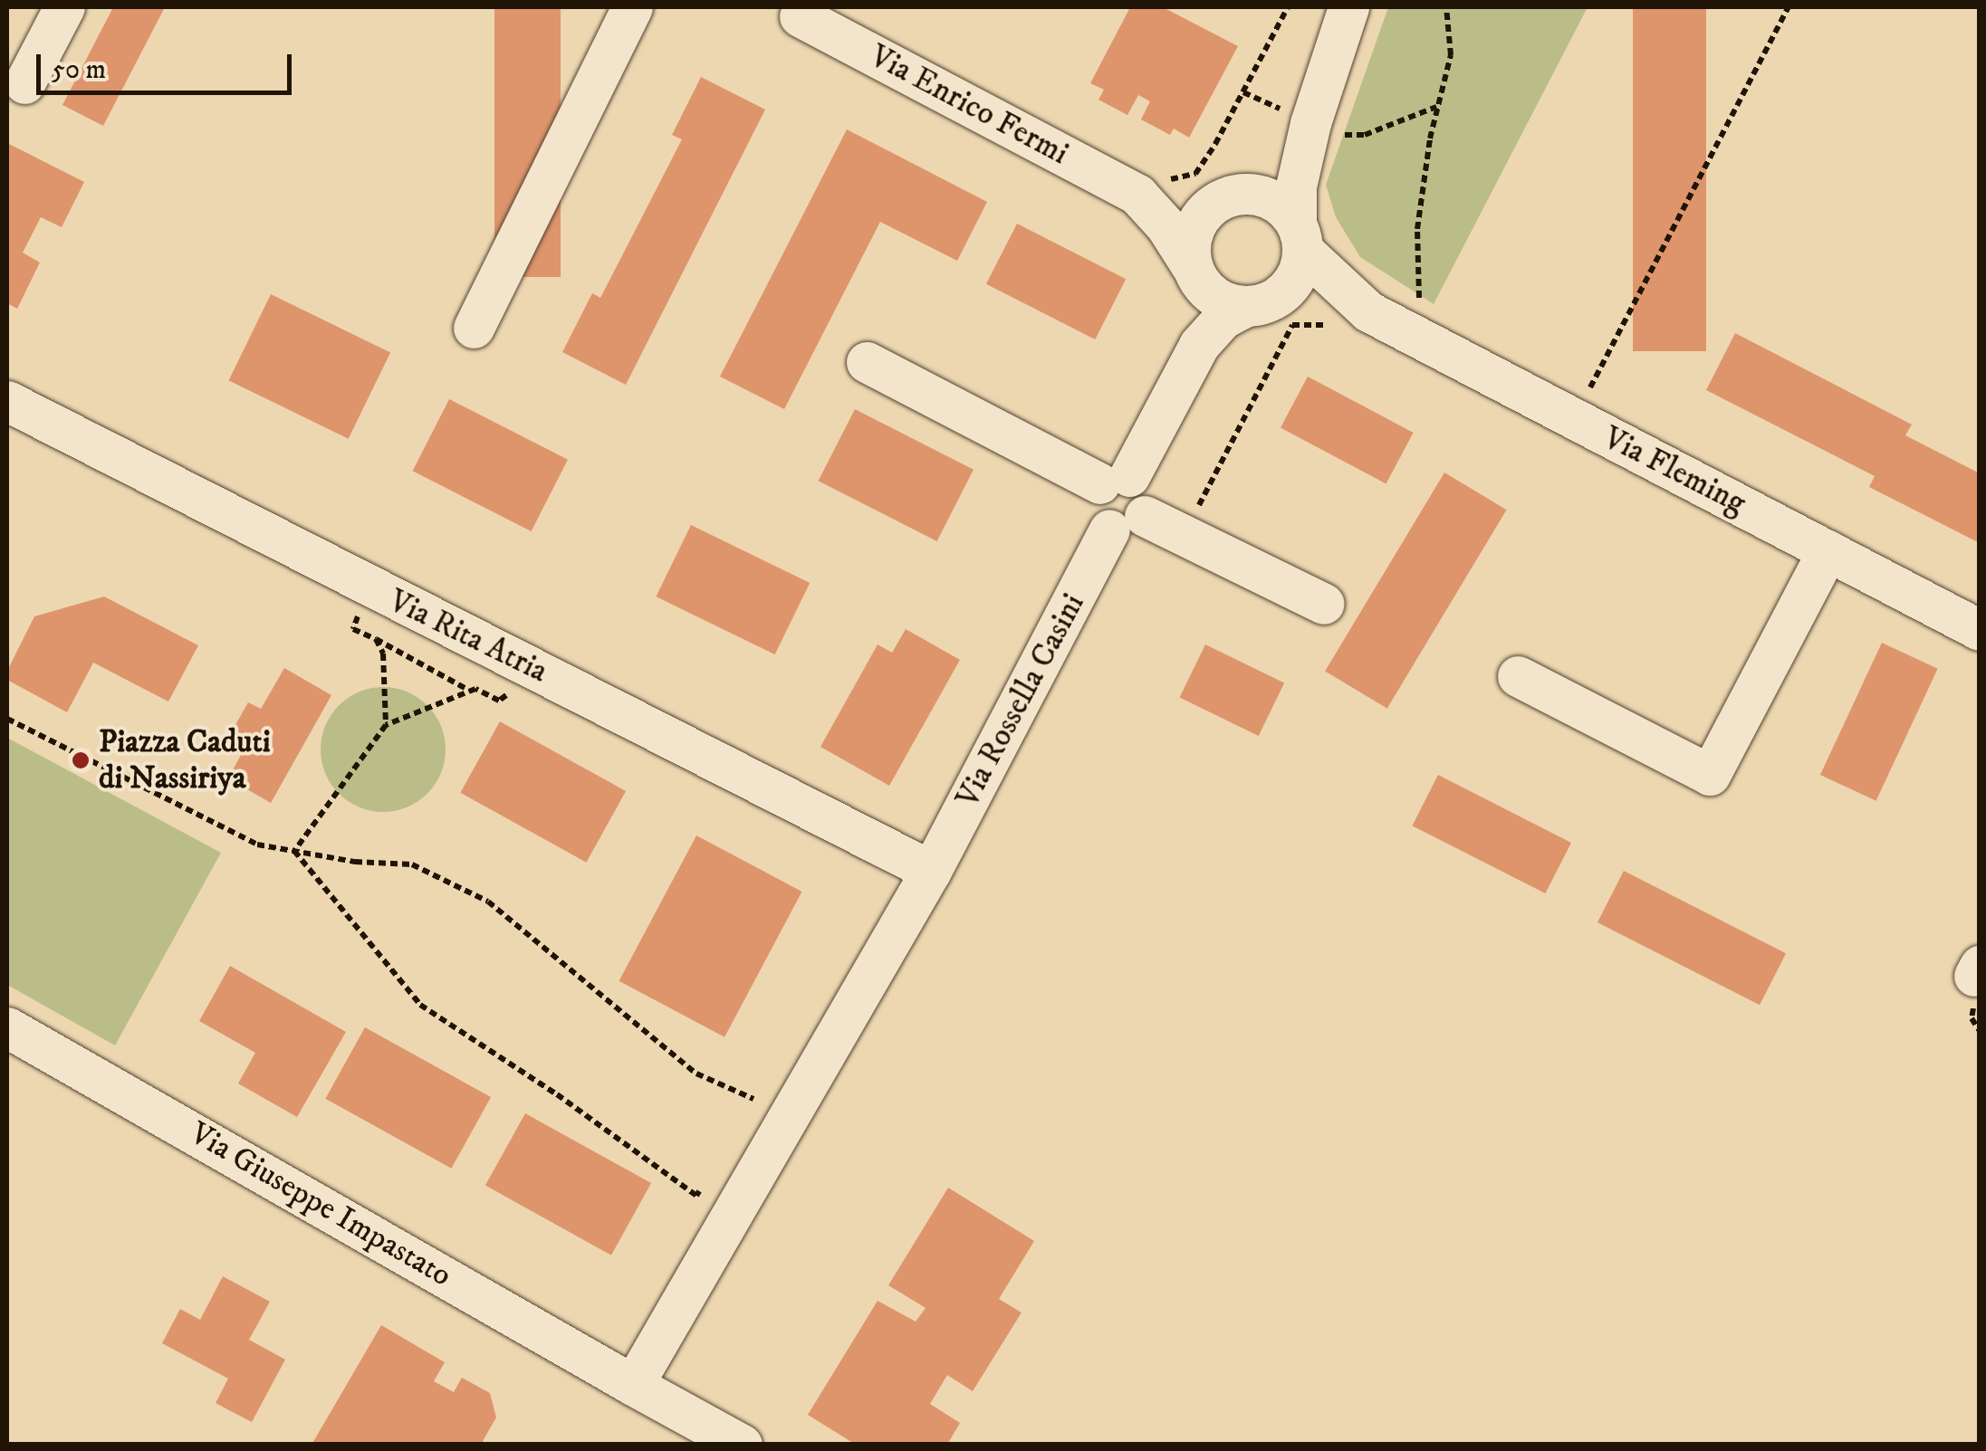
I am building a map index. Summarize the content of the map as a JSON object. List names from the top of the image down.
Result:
{
  "streets": {
    "street": [
      "Via Enrico Fermi",
      "Via Fleming",
      "Via Rita Atria",
      "Via Rossella Casini",
      "Via Giuseppe Impastato"
    ]
  },
  "crossings": [
    ["Via Enrico Fermi", "Via Fleming"],
    ["Via Rita Atria", "Via Rossella Casini"]
  ],
  "places": ["Piazza Caduti di Nassiriya"],
  "scale_bar": "50 m"
}
